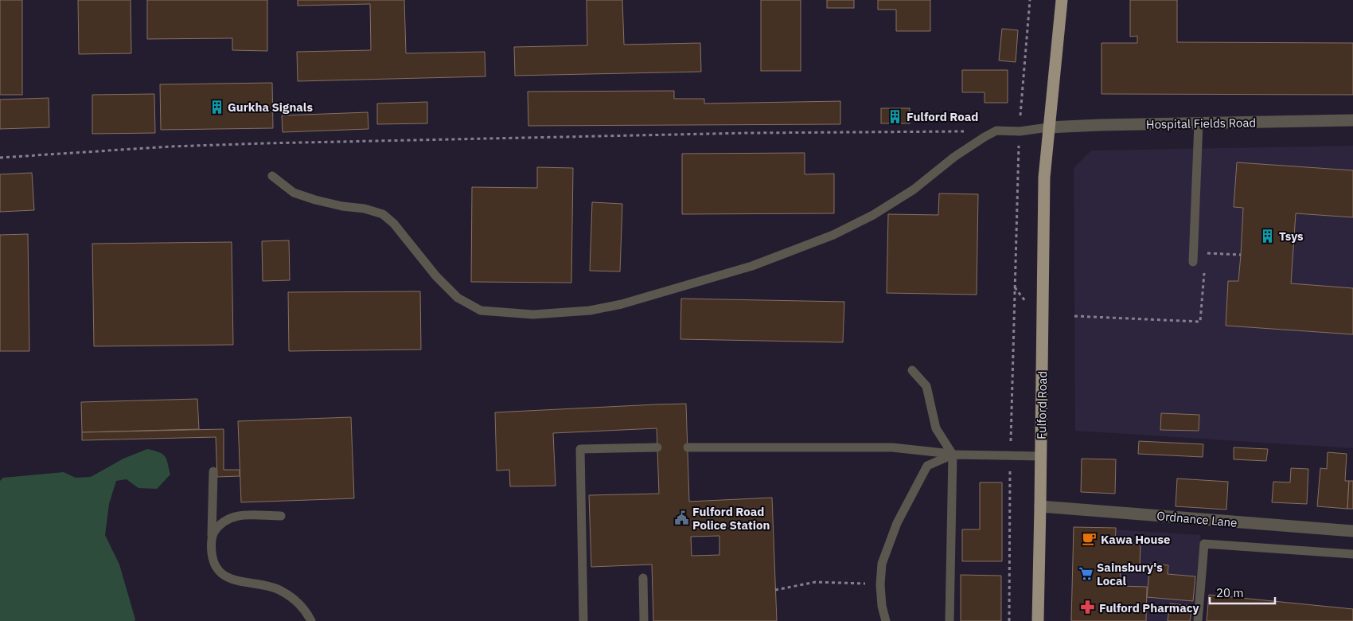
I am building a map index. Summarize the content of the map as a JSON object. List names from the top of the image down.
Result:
{
  "streets": {
    "main road": ["Fulford Road"],
    "street": ["Hospital Fields Road", "Ordnance Lane"]
  },
  "crossings": [
    ["Hospital Fields Road", "Fulford Road"],
    ["Fulford Road", "Ordnance Lane"]
  ],
  "places": {
    "building": ["Gurkha Signals", "Fulford Road", "Tsys"],
    "public building": ["Fulford Road Police Station"],
    "cafe": ["Kawa House"],
    "supermarket": ["Sainsbury's Local"],
    "pharmacy": ["Fulford Pharmacy"]
  },
  "scale_bar": "20 m"
}
